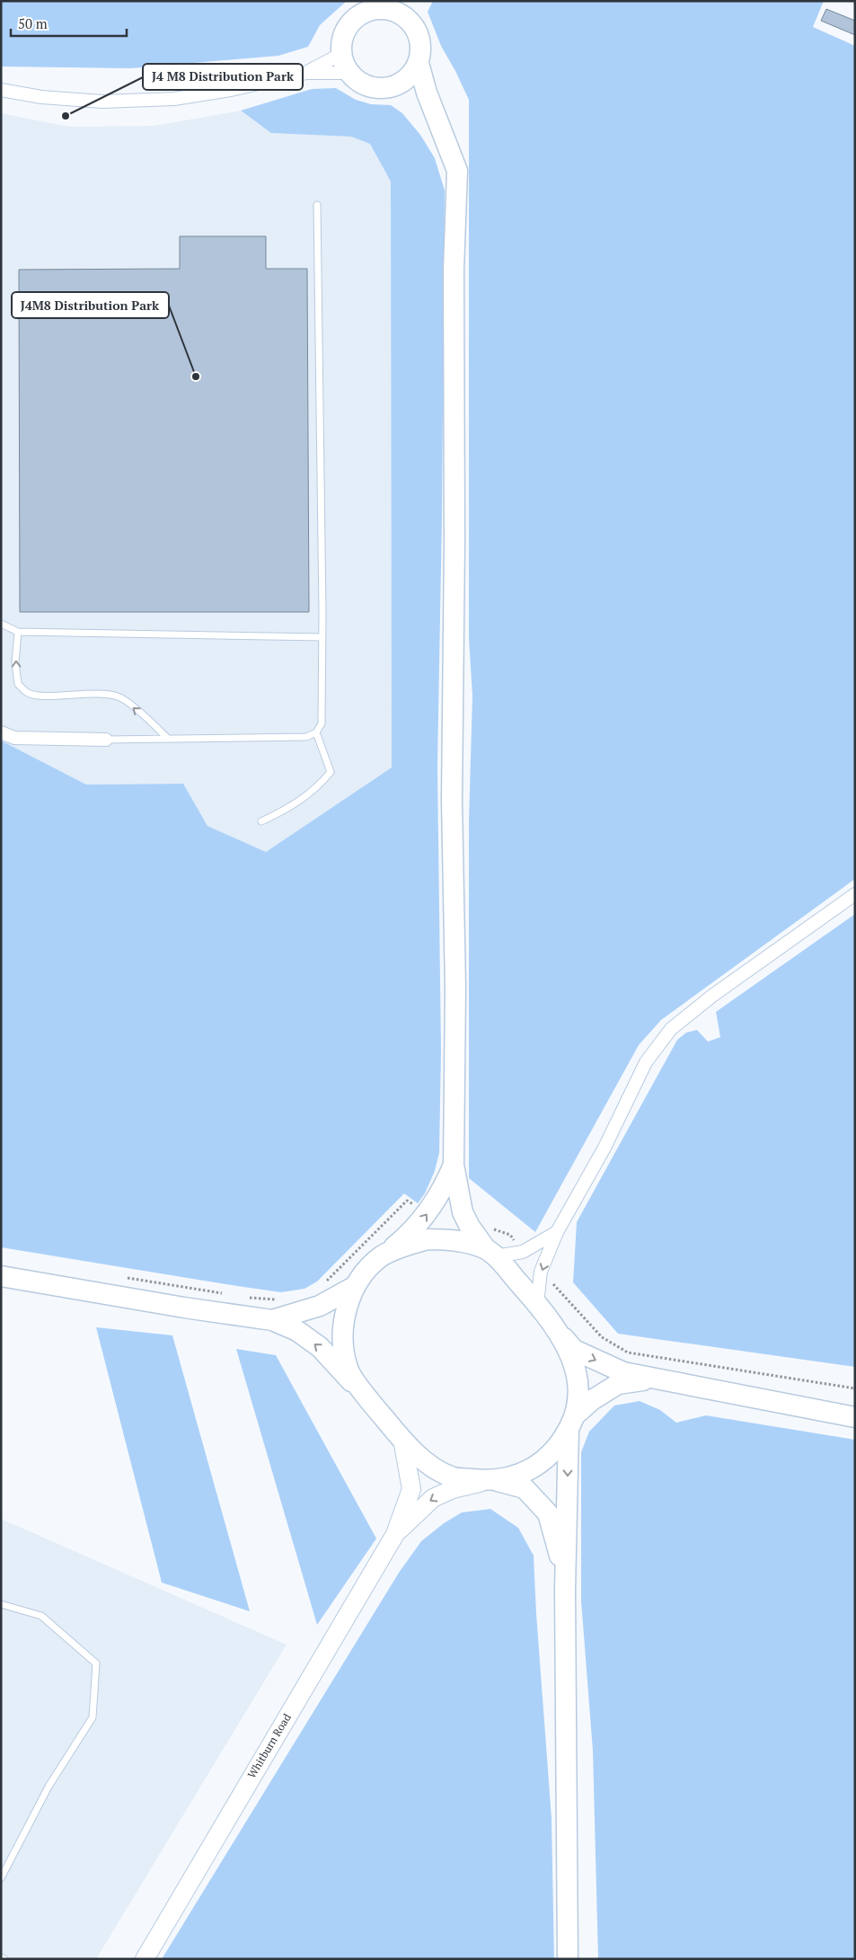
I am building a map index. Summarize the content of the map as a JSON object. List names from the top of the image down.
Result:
{
  "streets": {
    "main road": ["Whitburn Road"]
  },
  "places": ["J4 M8 Distribution Park", "J4M8 Distribution Park"],
  "scale_bar": "50 m"
}
